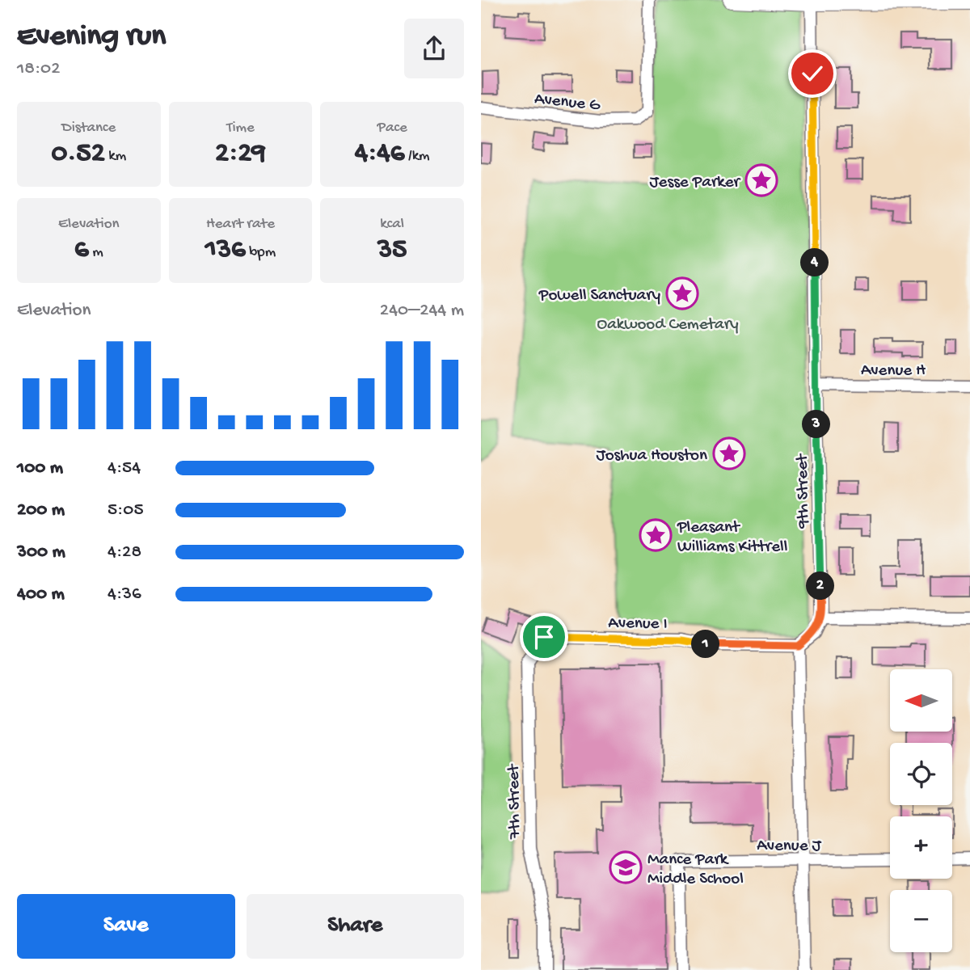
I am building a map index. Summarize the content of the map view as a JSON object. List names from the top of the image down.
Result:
{
  "streets": {
    "street": [
      "Avenue G",
      "Avenue H",
      "9th Street",
      "Avenue I",
      "7th Street",
      "Avenue J"
    ]
  },
  "crossings": [
    ["Avenue H", "9th Street"],
    ["Avenue I", "7th Street"]
  ],
  "parks": ["Oakwood Cemetary"],
  "places": {
    "place": [
      "Jesse Parker",
      "Powell Sanctuary",
      "Joshua Houston",
      "Pleasant Williams Kittrell"
    ],
    "school or university": ["Mance Park Middle School"]
  },
  "north": "left",
  "page": {
    "heading": ["Evening run", "18:02"],
    "stats": [
      ["Distance", "0.52 km"],
      ["Time", "2:29"],
      ["Pace", "4:46 /km"],
      ["Elevation", "6 m"],
      ["Heart rate", "136 bpm"],
      ["kcal", "35"]
    ],
    "pins": [
      "4",
      "3",
      "2",
      "1"
    ],
    "chart": ["Elevation", "240–244 m"],
    "list": [
      {
        "name": "100 m",
        "note": "4:54"
      },
      {
        "name": "200 m",
        "note": "5:05"
      },
      {
        "name": "300 m",
        "note": "4:28"
      },
      {
        "name": "400 m",
        "note": "4:36"
      }
    ],
    "map_buttons": ["+", "−"],
    "buttons": ["Save", "Share"]
  }
}
